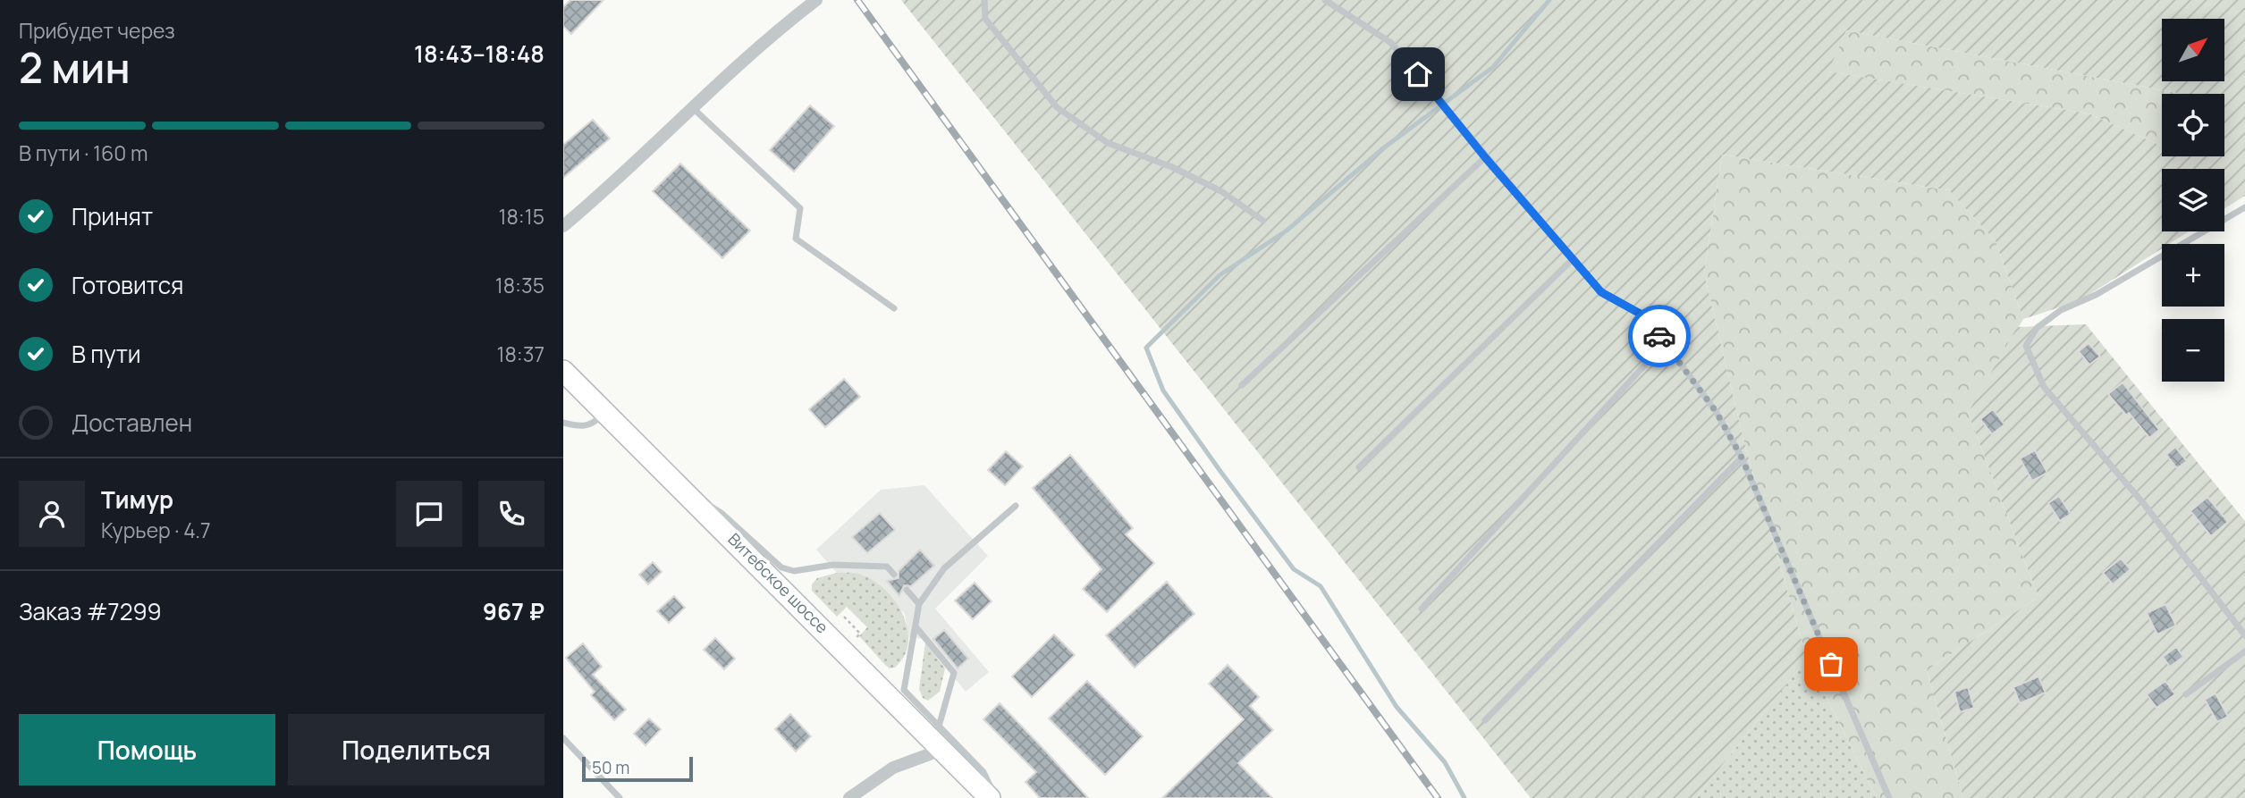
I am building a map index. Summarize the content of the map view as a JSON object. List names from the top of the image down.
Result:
{
  "streets": {
    "main road": ["Витебское шоссе"]
  },
  "scale_bar": "50 m",
  "north": "top right",
  "page": {
    "heading": ["2 мин", "Прибудет через", "18:43–18:48"],
    "panel": [
      "Тимур",
      "Курьер · 4.7",
      "Заказ #7299",
      "967 ₽"
    ],
    "map_buttons": ["+", "−"],
    "bar": "В пути · 160 m",
    "list": [
      ["Принят", "18:15"],
      ["Готовится", "18:35"],
      ["В пути", "18:37"],
      "Доставлен"
    ],
    "buttons": ["Помощь", "Поделиться"],
    "scale": "50 m"
  }
}
